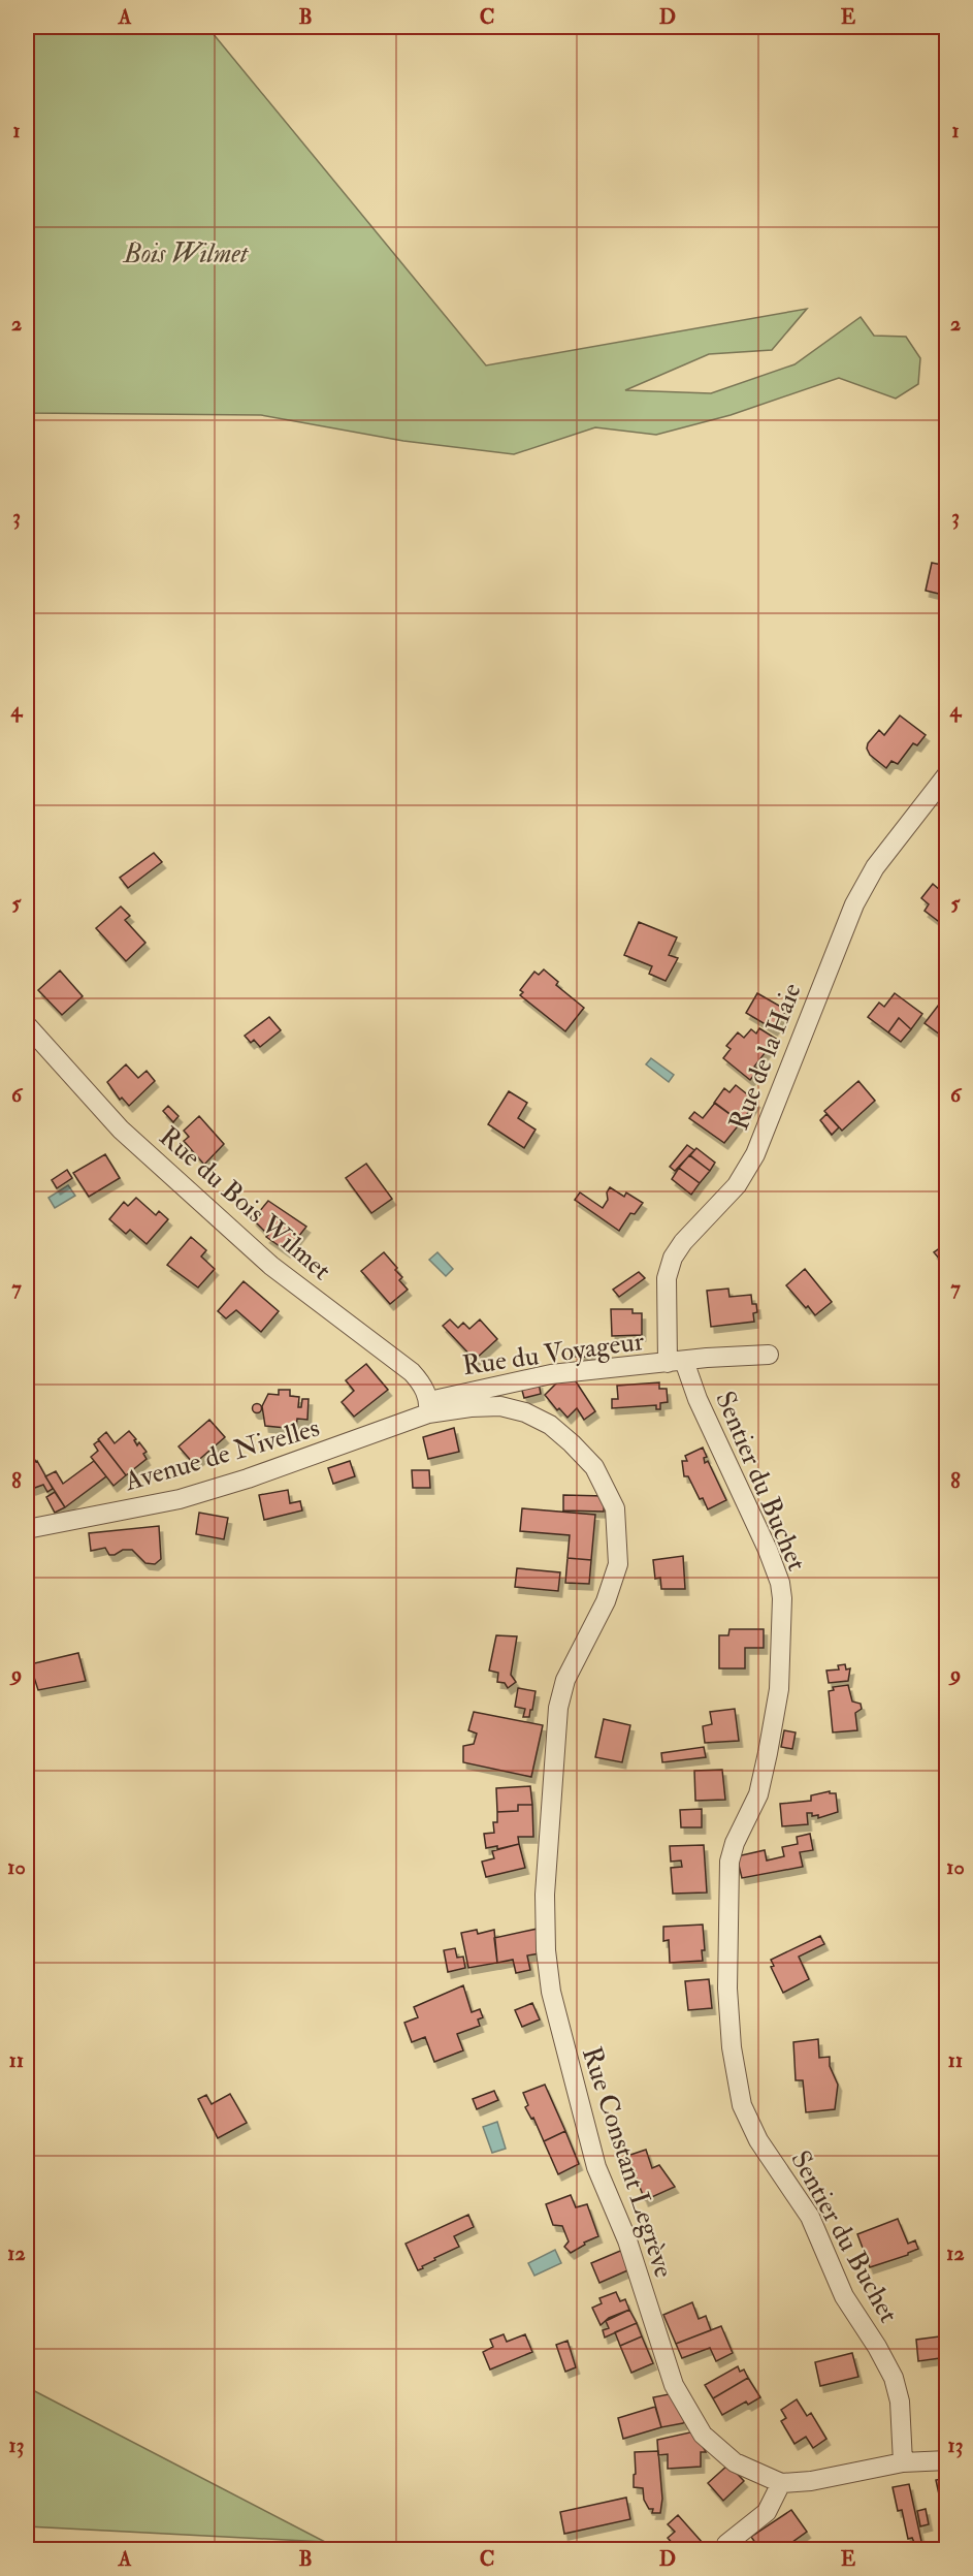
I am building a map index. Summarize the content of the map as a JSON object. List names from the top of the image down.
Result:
{
  "streets": {
    "street": [
      "Rue de la Haie",
      "Rue du Bois Wilmet",
      "Rue du Voyageur",
      "Avenue de Nivelles",
      "Sentier du Buchet",
      "Rue Constant Legrève"
    ]
  },
  "crossings": [
    ["Rue de la Haie", "Rue du Voyageur"],
    ["Rue de la Haie", "Sentier du Buchet"],
    ["Rue du Bois Wilmet", "Rue du Voyageur"],
    ["Rue du Bois Wilmet", "Avenue de Nivelles"],
    ["Rue du Bois Wilmet", "Rue Constant Legrève"],
    ["Rue du Voyageur", "Avenue de Nivelles"],
    ["Rue du Voyageur", "Sentier du Buchet"],
    ["Rue du Voyageur", "Rue Constant Legrève"],
    ["Avenue de Nivelles", "Rue Constant Legrève"],
    ["Sentier du Buchet", "Rue Constant Legrève"]
  ],
  "parks": ["Bois Wilmet"],
  "grid": {
    "columns": [
      "A",
      "B",
      "C",
      "D",
      "E"
    ],
    "rows": [
      "1",
      "2",
      "3",
      "4",
      "5",
      "6",
      "7",
      "8",
      "9",
      "10",
      "11",
      "12",
      "13"
    ]
  }
}
